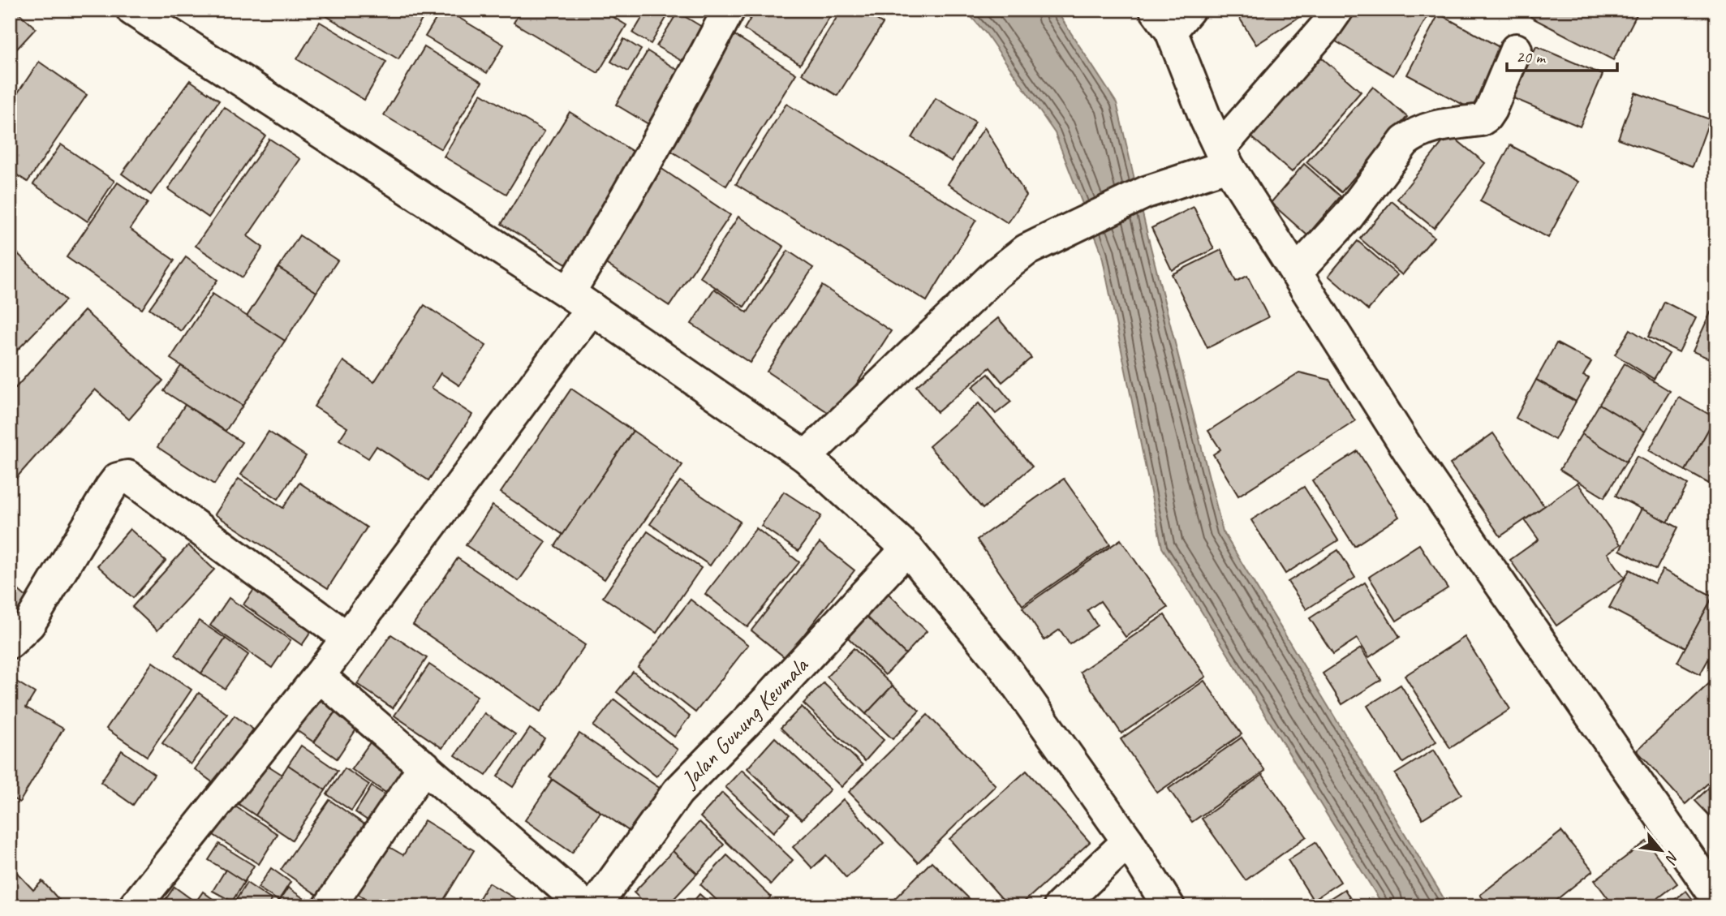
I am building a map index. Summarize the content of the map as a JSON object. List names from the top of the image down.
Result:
{
  "streets": {
    "street": ["Jalan Gunung Keumala"]
  },
  "scale_bar": "20 m",
  "north": "bottom right"
}
